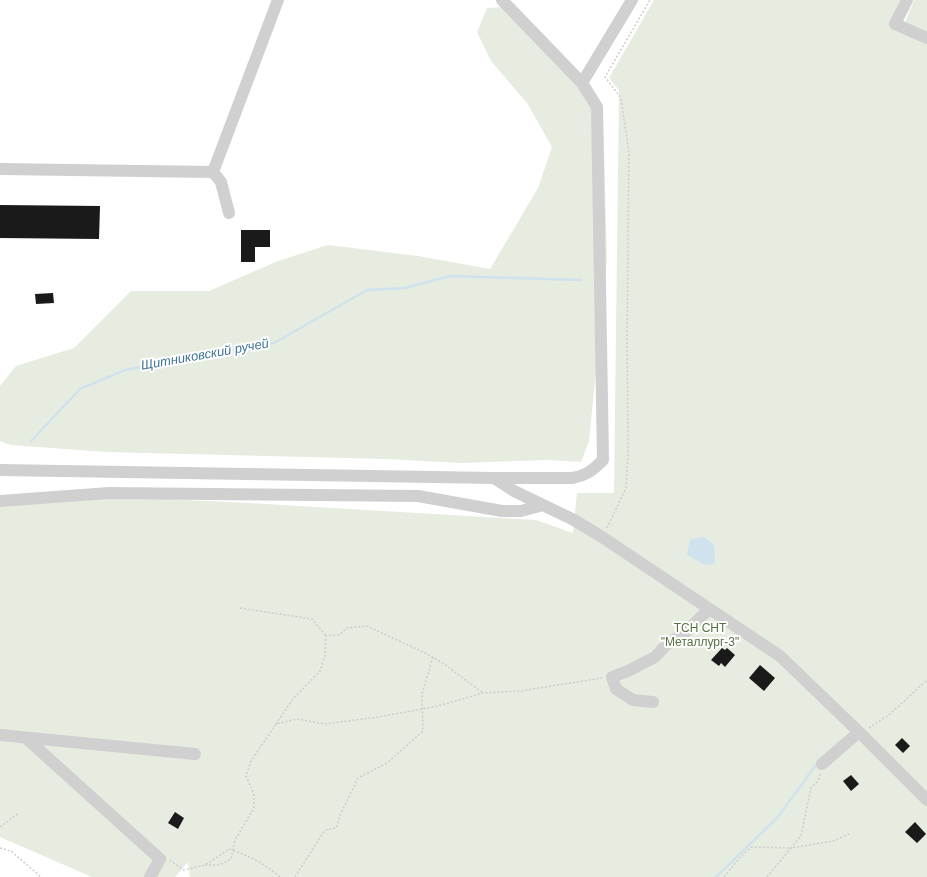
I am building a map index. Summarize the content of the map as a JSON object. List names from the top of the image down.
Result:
{
  "water": ["Щитниковский ручей"],
  "parks": ["ТСН СНТ \"Металлург-3\""]
}
